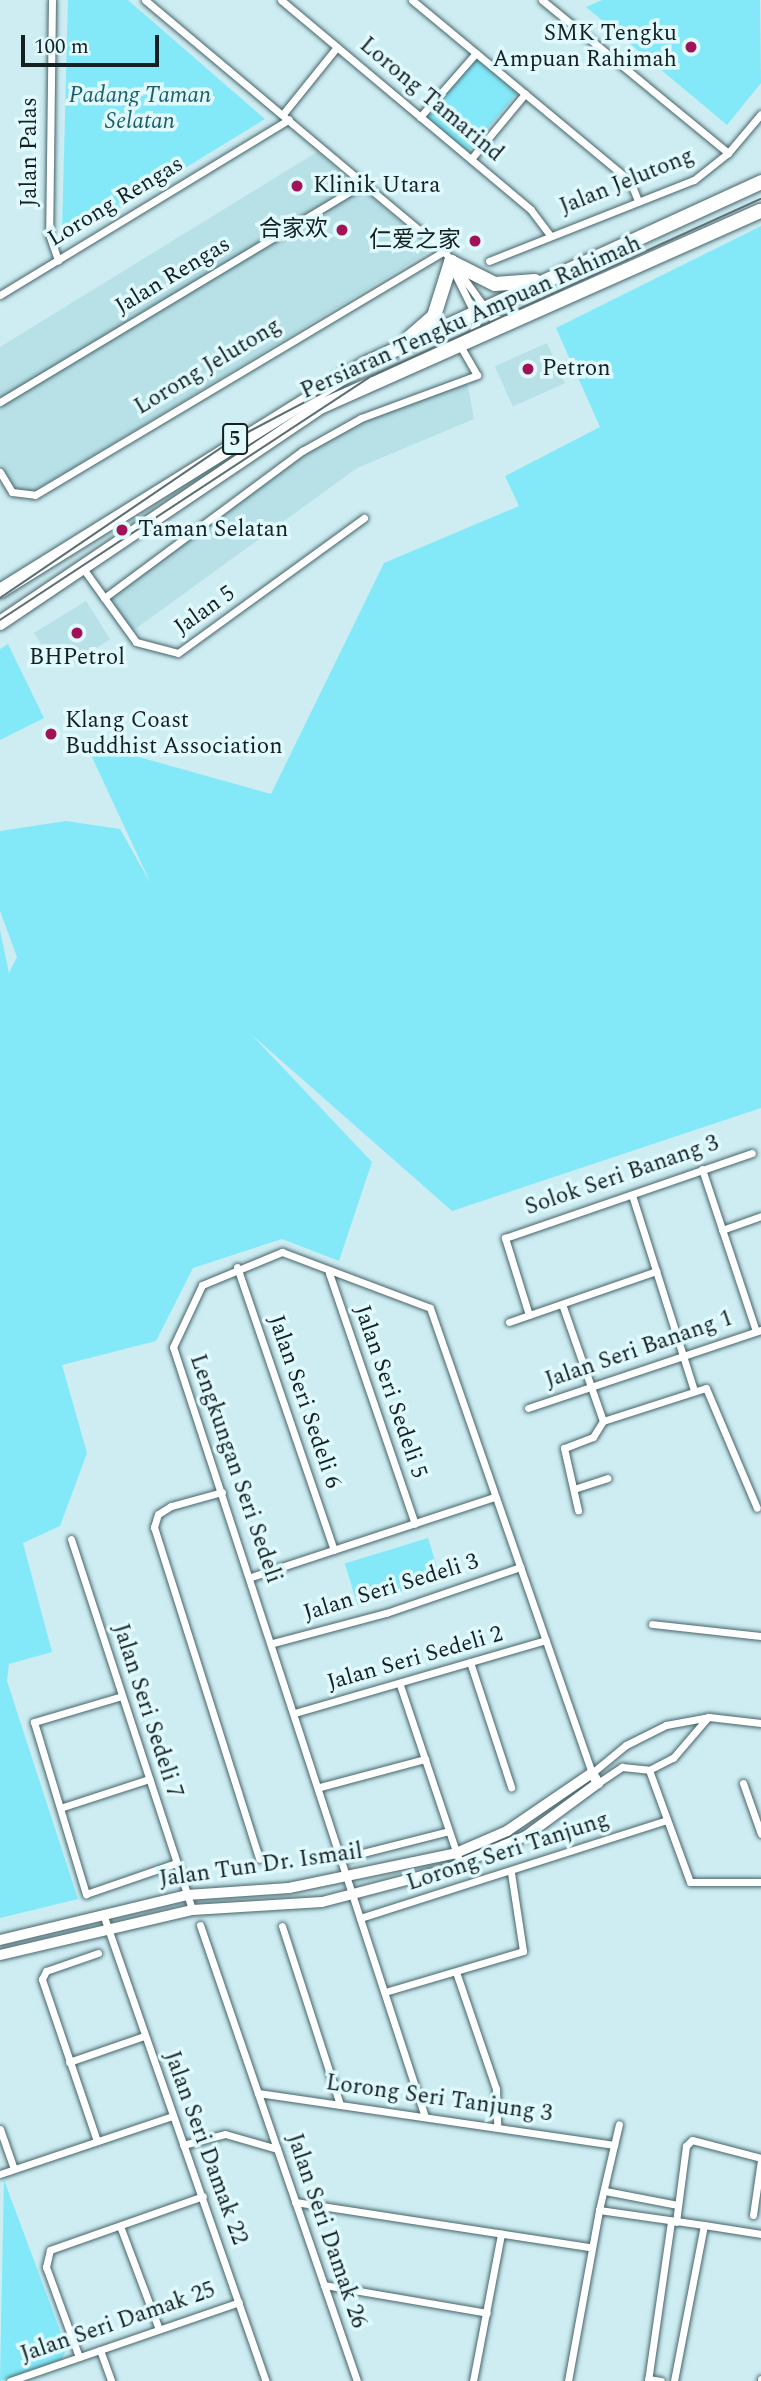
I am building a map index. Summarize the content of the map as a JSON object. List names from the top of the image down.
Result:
{
  "streets": {
    "highway": ["Persiaran Tengku Ampuan Rahimah", "5"],
    "street": [
      "Lorong Tamarind",
      "Jalan Palas",
      "Jalan Jelutong",
      "Lorong Rengas",
      "Jalan Rengas",
      "Lorong Jelutong",
      "Jalan 5",
      "Solok Seri Banang 3",
      "Jalan Seri Banang 1",
      "Jalan Seri Sedeli 5",
      "Jalan Seri Sedeli 6",
      "Lengkungan Seri Sedeli",
      "Jalan Seri Sedeli 3",
      "Jalan Seri Sedeli 2",
      "Jalan Seri Sedeli 7",
      "Lorong Seri Tanjung",
      "Jalan Tun Dr. Ismail",
      "Lorong Seri Tanjung 3",
      "Jalan Seri Damak 22",
      "Jalan Seri Damak 26",
      "Jalan Seri Damak 25"
    ]
  },
  "crossings": [
    ["Lorong Tamarind", "Jalan Jelutong"],
    ["Lorong Tamarind", "Lorong Rengas"],
    ["Jalan Palas", "Lorong Rengas"],
    ["Persiaran Tengku Ampuan Rahimah", "Jalan 5"],
    ["Jalan Seri Sedeli 5", "Lengkungan Seri Sedeli"],
    ["Jalan Seri Sedeli 6", "Lengkungan Seri Sedeli"],
    ["Lengkungan Seri Sedeli", "Jalan Seri Sedeli 3"],
    ["Lengkungan Seri Sedeli", "Jalan Seri Sedeli 2"],
    ["Lengkungan Seri Sedeli", "Lorong Seri Tanjung"],
    ["Lengkungan Seri Sedeli", "Jalan Tun Dr. Ismail"],
    ["Lengkungan Seri Sedeli", "Lorong Seri Tanjung 3"],
    ["Jalan Seri Sedeli 7", "Jalan Tun Dr. Ismail"],
    ["Jalan Tun Dr. Ismail", "Jalan Seri Damak 22"],
    ["Lorong Seri Tanjung 3", "Jalan Seri Damak 26"],
    ["Jalan Seri Damak 22", "Jalan Seri Damak 25"]
  ],
  "parks": ["Padang Taman Selatan"],
  "places": [
    "SMK Tengku Ampuan Rahimah",
    "Klinik Utara",
    "合家欢",
    "仁爱之家",
    "Petron",
    "Taman Selatan",
    "BHPetrol",
    "Klang Coast Buddhist Association"
  ],
  "scale_bar": "100 m"
}
